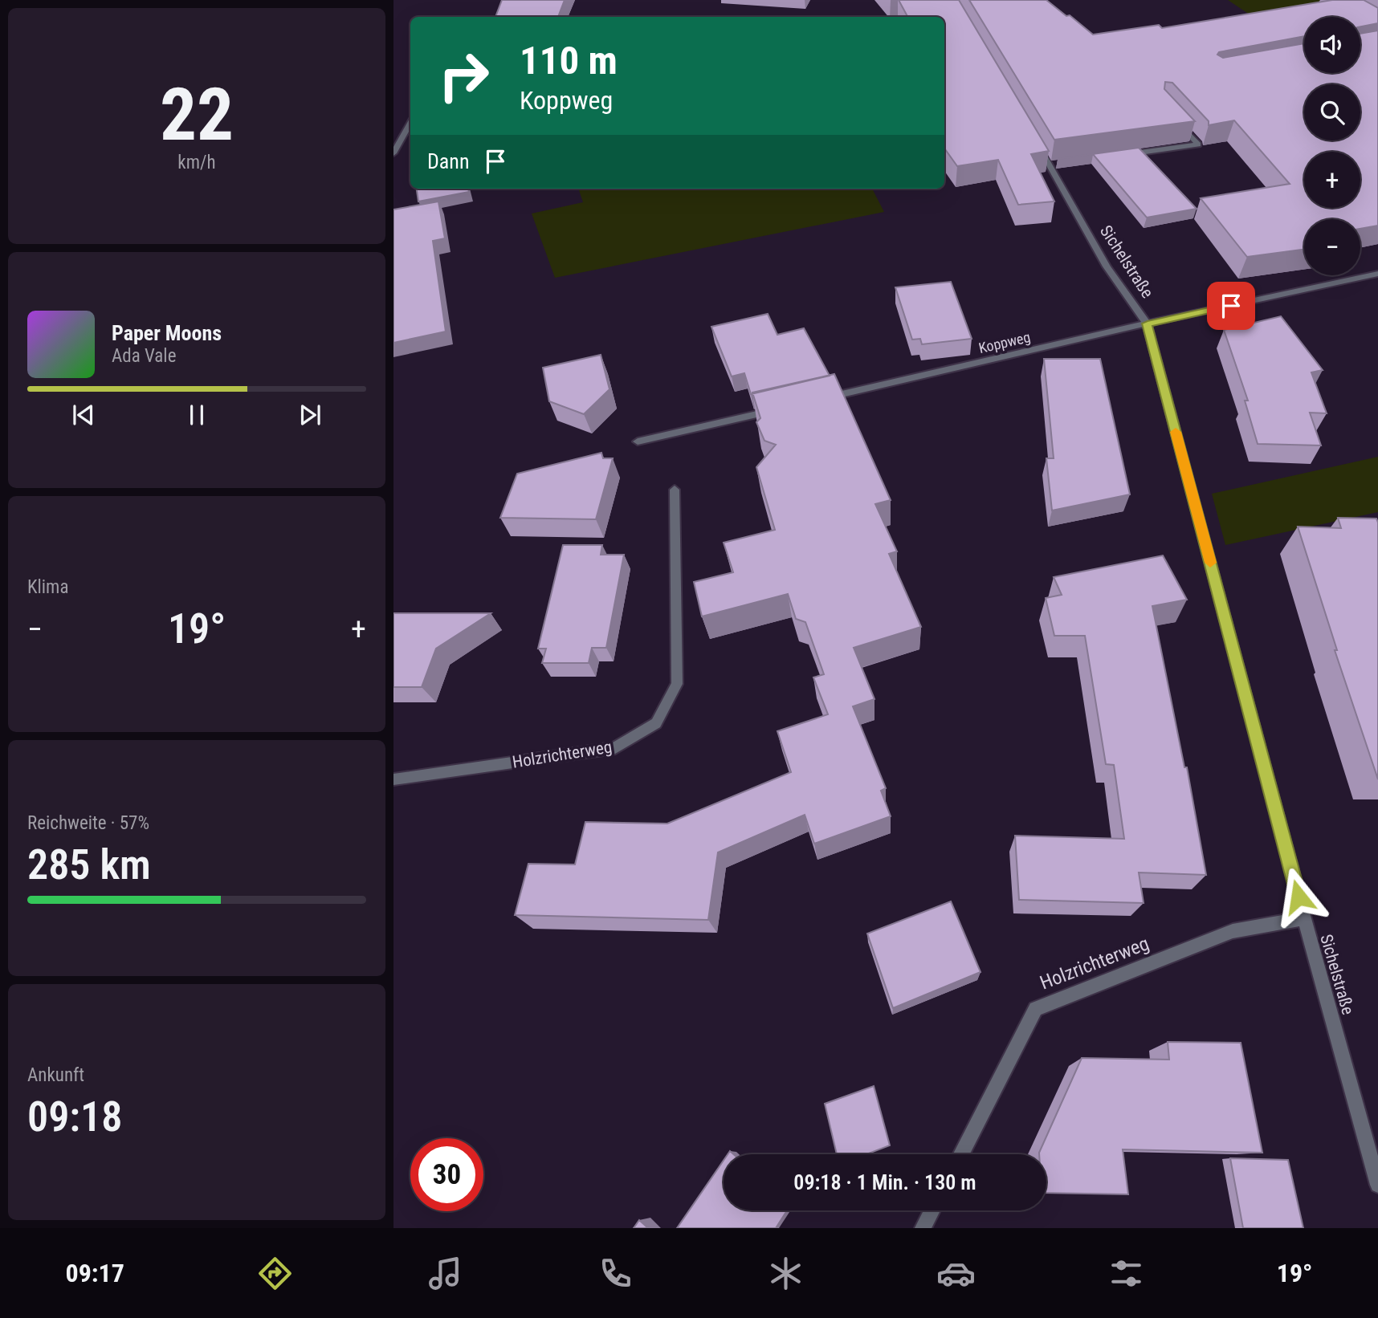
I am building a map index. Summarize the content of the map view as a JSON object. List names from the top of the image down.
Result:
{
  "streets": {
    "street": ["Sichelstraße", "Koppweg", "Holzrichterweg"]
  },
  "crossings": [
    ["Sichelstraße", "Koppweg"],
    ["Sichelstraße", "Holzrichterweg"]
  ],
  "page": {
    "tile": [
      ["22", "km/h"],
      "Klima",
      ["Reichweite · 57%", "285 km"],
      ["Ankunft", "09:18"]
    ],
    "map_buttons": ["+", "−"],
    "turn": ["110 m", "Koppweg"],
    "then": "Dann",
    "song": ["Paper Moons", "Ada Vale"],
    "heat": ["−", "19°", "+"],
    "limit": "30",
    "trip": "09:18 · 1 Min. · 130 m",
    "tabs": ["09:17", "19°"]
  }
}
